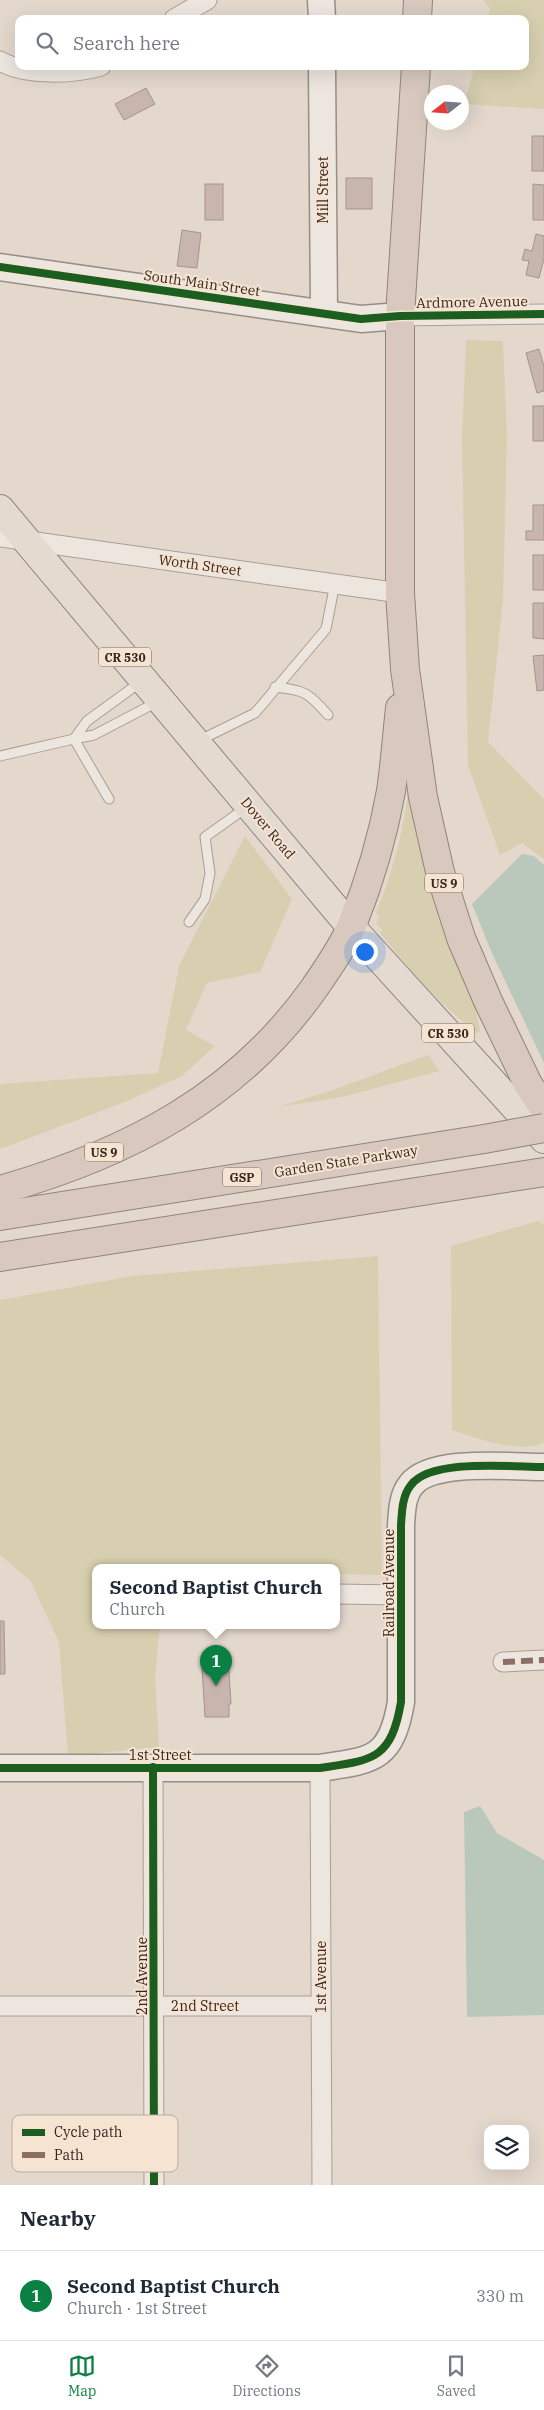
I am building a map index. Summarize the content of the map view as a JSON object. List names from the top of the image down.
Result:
{
  "streets": {
    "highway": ["US 9", "Garden State Parkway", "GSP"],
    "main road": ["CR 530", "Dover Road"],
    "street": [
      "Mill Street",
      "South Main Street",
      "Ardmore Avenue",
      "Worth Street",
      "Railroad Avenue",
      "1st Street",
      "2nd Avenue",
      "1st Avenue",
      "2nd Street"
    ]
  },
  "crossings": [
    ["Mill Street", "South Main Street"],
    ["South Main Street", "Ardmore Avenue"],
    ["South Main Street", "US 9"],
    ["Ardmore Avenue", "US 9"],
    ["Worth Street", "Dover Road"],
    ["Worth Street", "US 9"],
    ["Dover Road", "US 9"],
    ["Railroad Avenue", "1st Street"],
    ["Railroad Avenue", "1st Avenue"],
    ["1st Street", "2nd Avenue"],
    ["1st Street", "1st Avenue"],
    ["2nd Avenue", "2nd Street"],
    ["1st Avenue", "2nd Street"]
  ],
  "legend": ["Cycle path", "Path"],
  "north": "left",
  "page": {
    "search": "Search here",
    "popup": ["Second Baptist Church", "Church"],
    "pins": "1",
    "heading": "Nearby",
    "list": [
      {
        "mark": "1",
        "name": "Second Baptist Church",
        "note": "Church · 1st Street",
        "value": "330 m"
      }
    ],
    "nav": ["Map", "Directions", "Saved"]
  }
}
